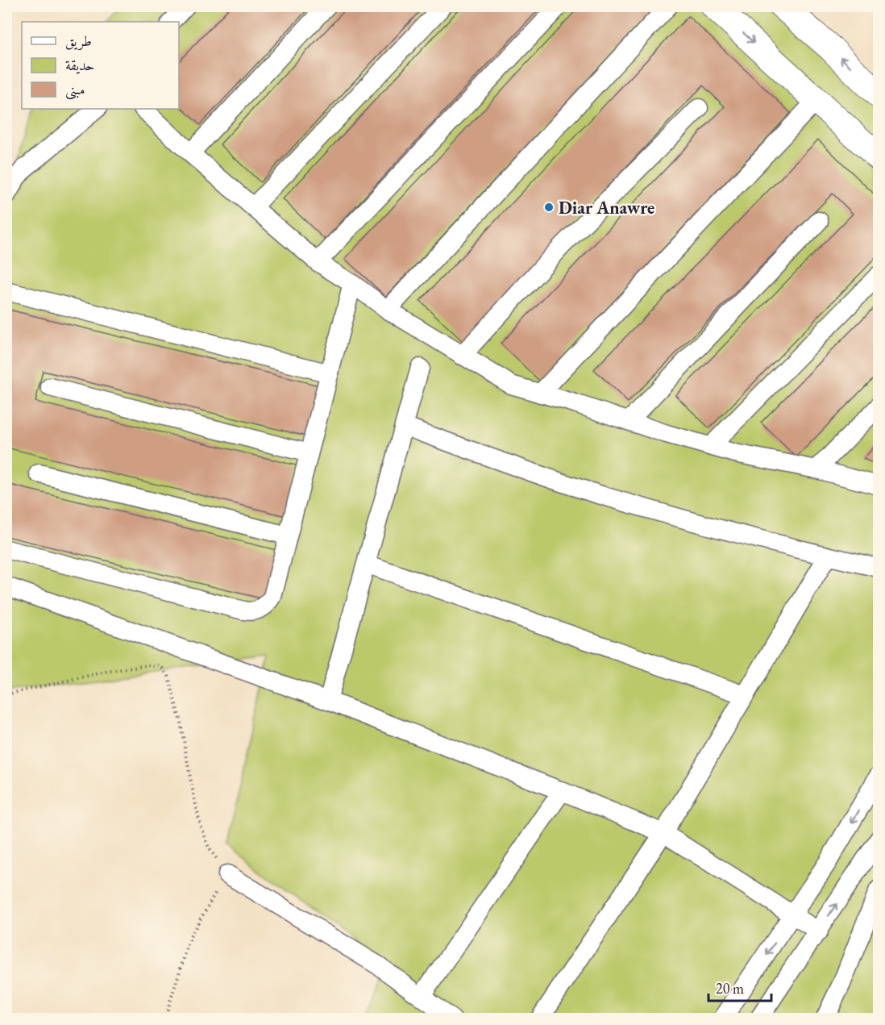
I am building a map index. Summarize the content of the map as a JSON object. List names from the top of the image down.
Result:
{
  "places": ["Diar Anawre"],
  "legend": ["طريق", "حديقة", "مبنى"],
  "scale_bar": "20 m"
}
